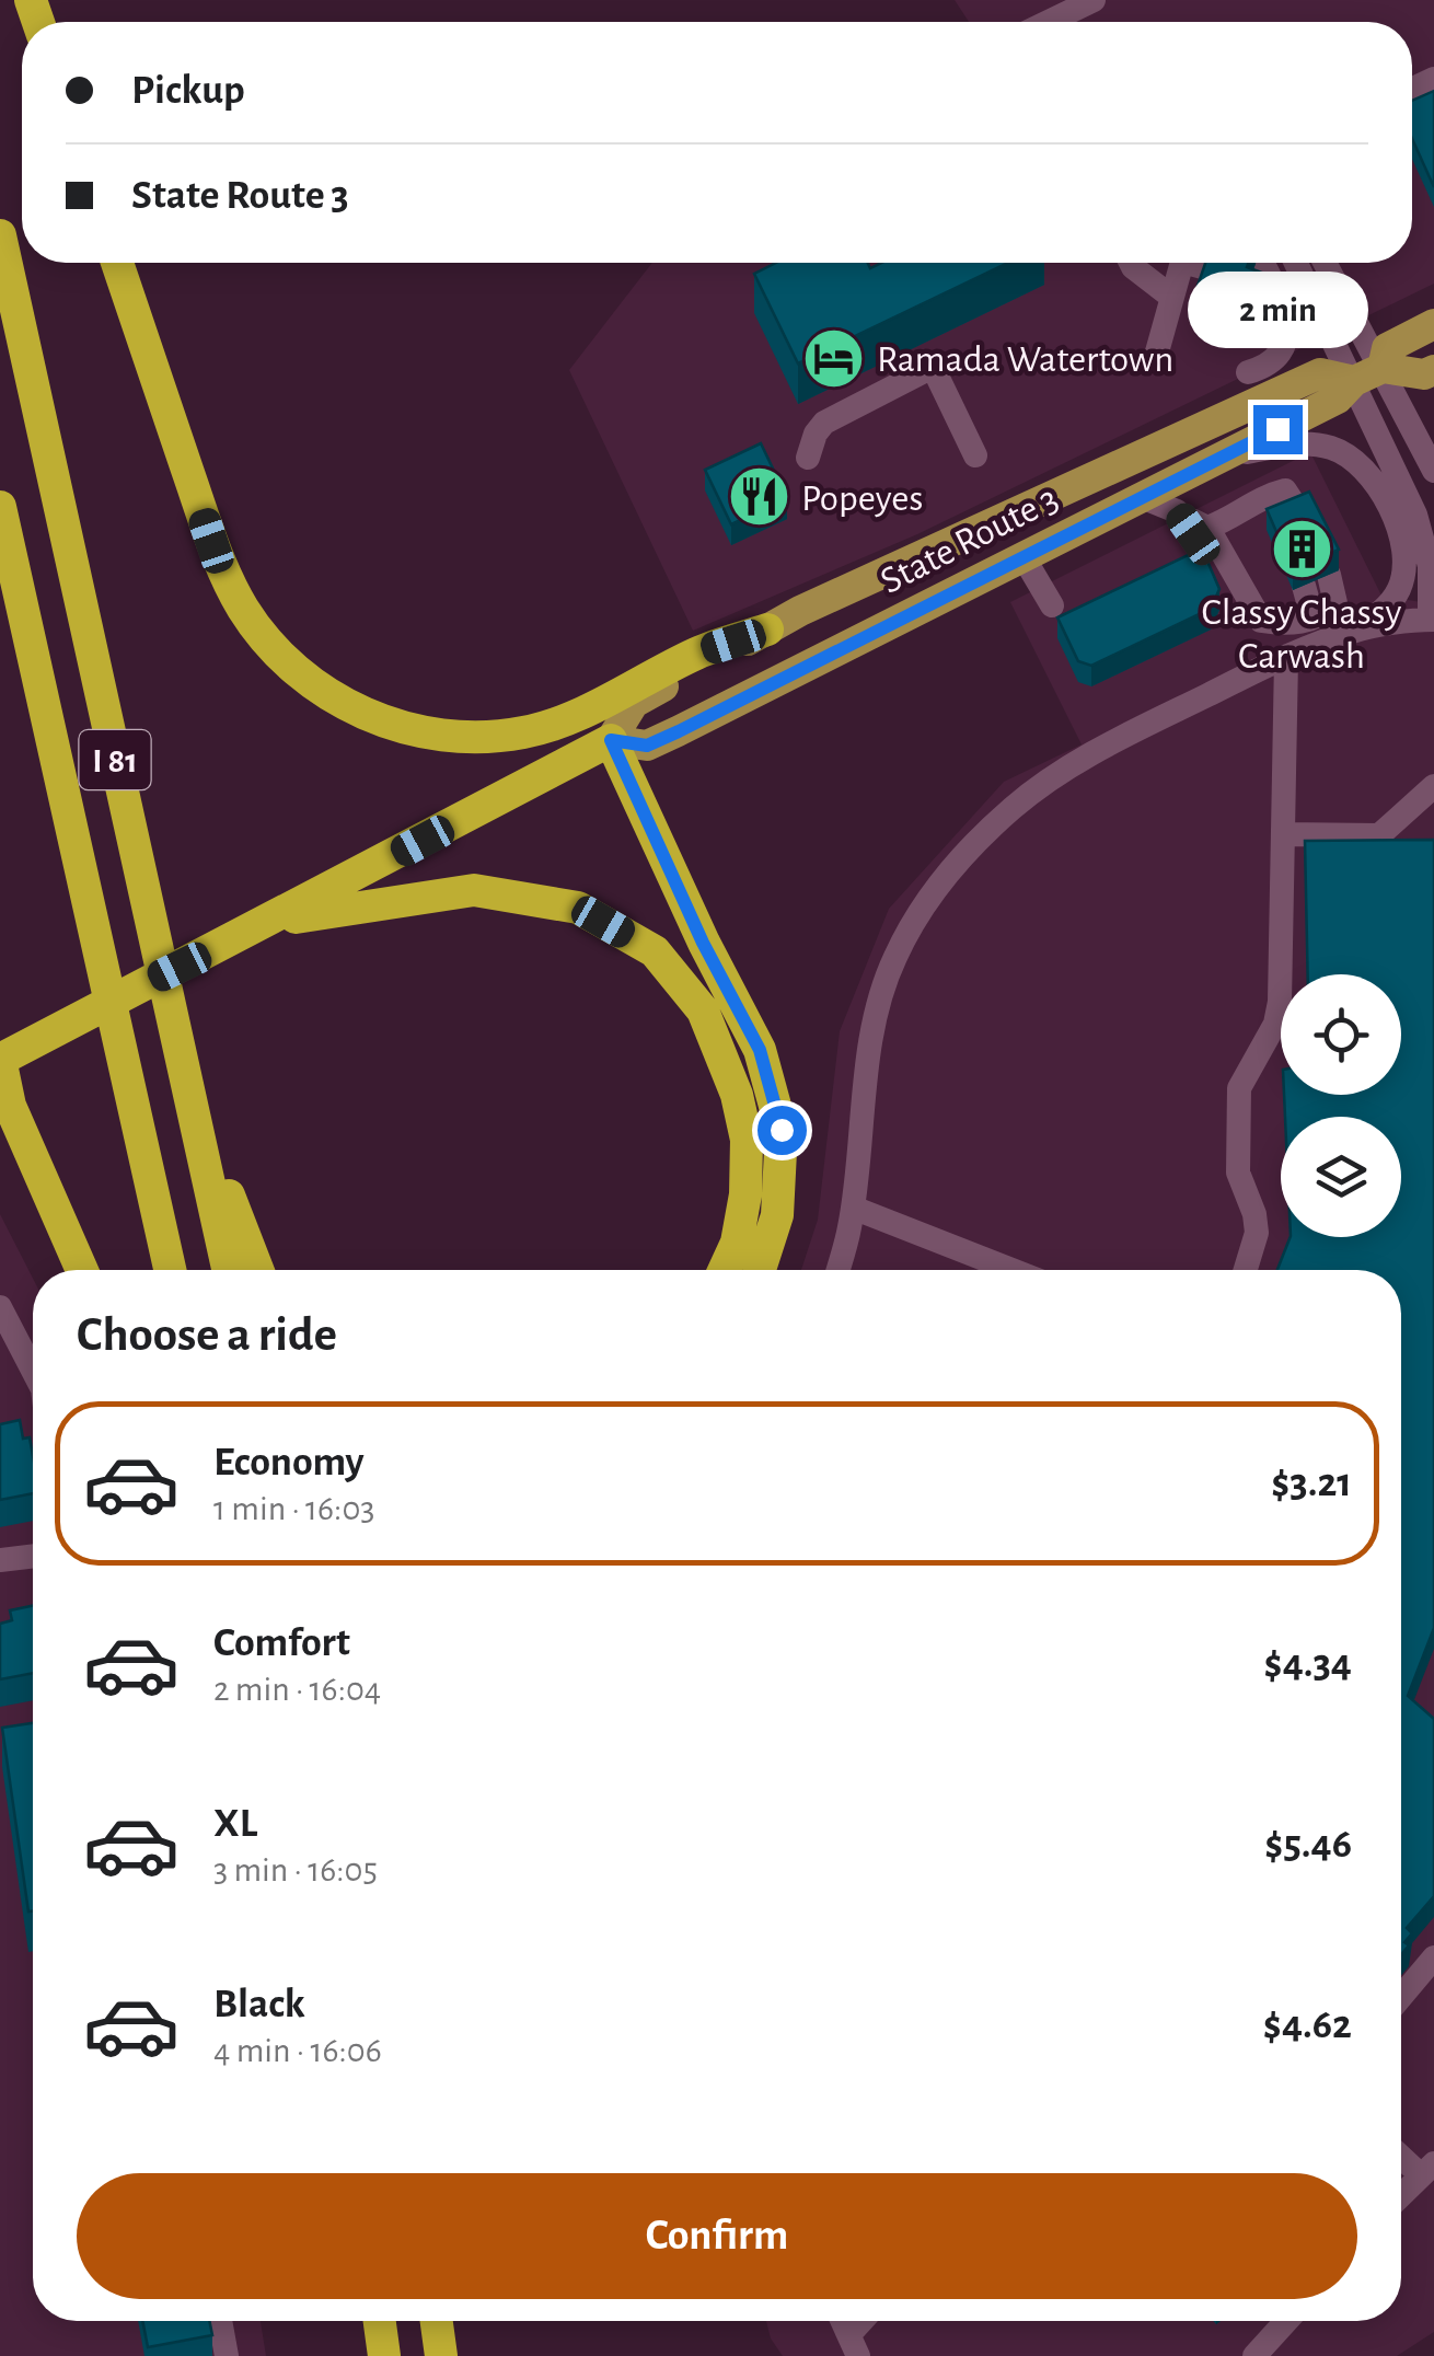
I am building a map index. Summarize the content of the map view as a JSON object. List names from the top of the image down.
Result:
{
  "streets": {
    "highway": ["State Route 3", "I 81"]
  },
  "places": {
    "hotel": ["Ramada Watertown"],
    "restaurant": ["Popeyes"],
    "building": ["Classy Chassy Carwash"]
  },
  "page": {
    "banner": ["Pickup", "State Route 3"],
    "bubble": "2 min",
    "heading": "Choose a ride",
    "list": [
      {
        "name": "Economy",
        "note": "1 min · 16:03",
        "value": "$3.21"
      },
      {
        "name": "Comfort",
        "note": "2 min · 16:04",
        "value": "$4.34"
      },
      {
        "name": "XL",
        "note": "3 min · 16:05",
        "value": "$5.46"
      },
      {
        "name": "Black",
        "note": "4 min · 16:06",
        "value": "$4.62"
      }
    ],
    "buttons": "Confirm"
  }
}
